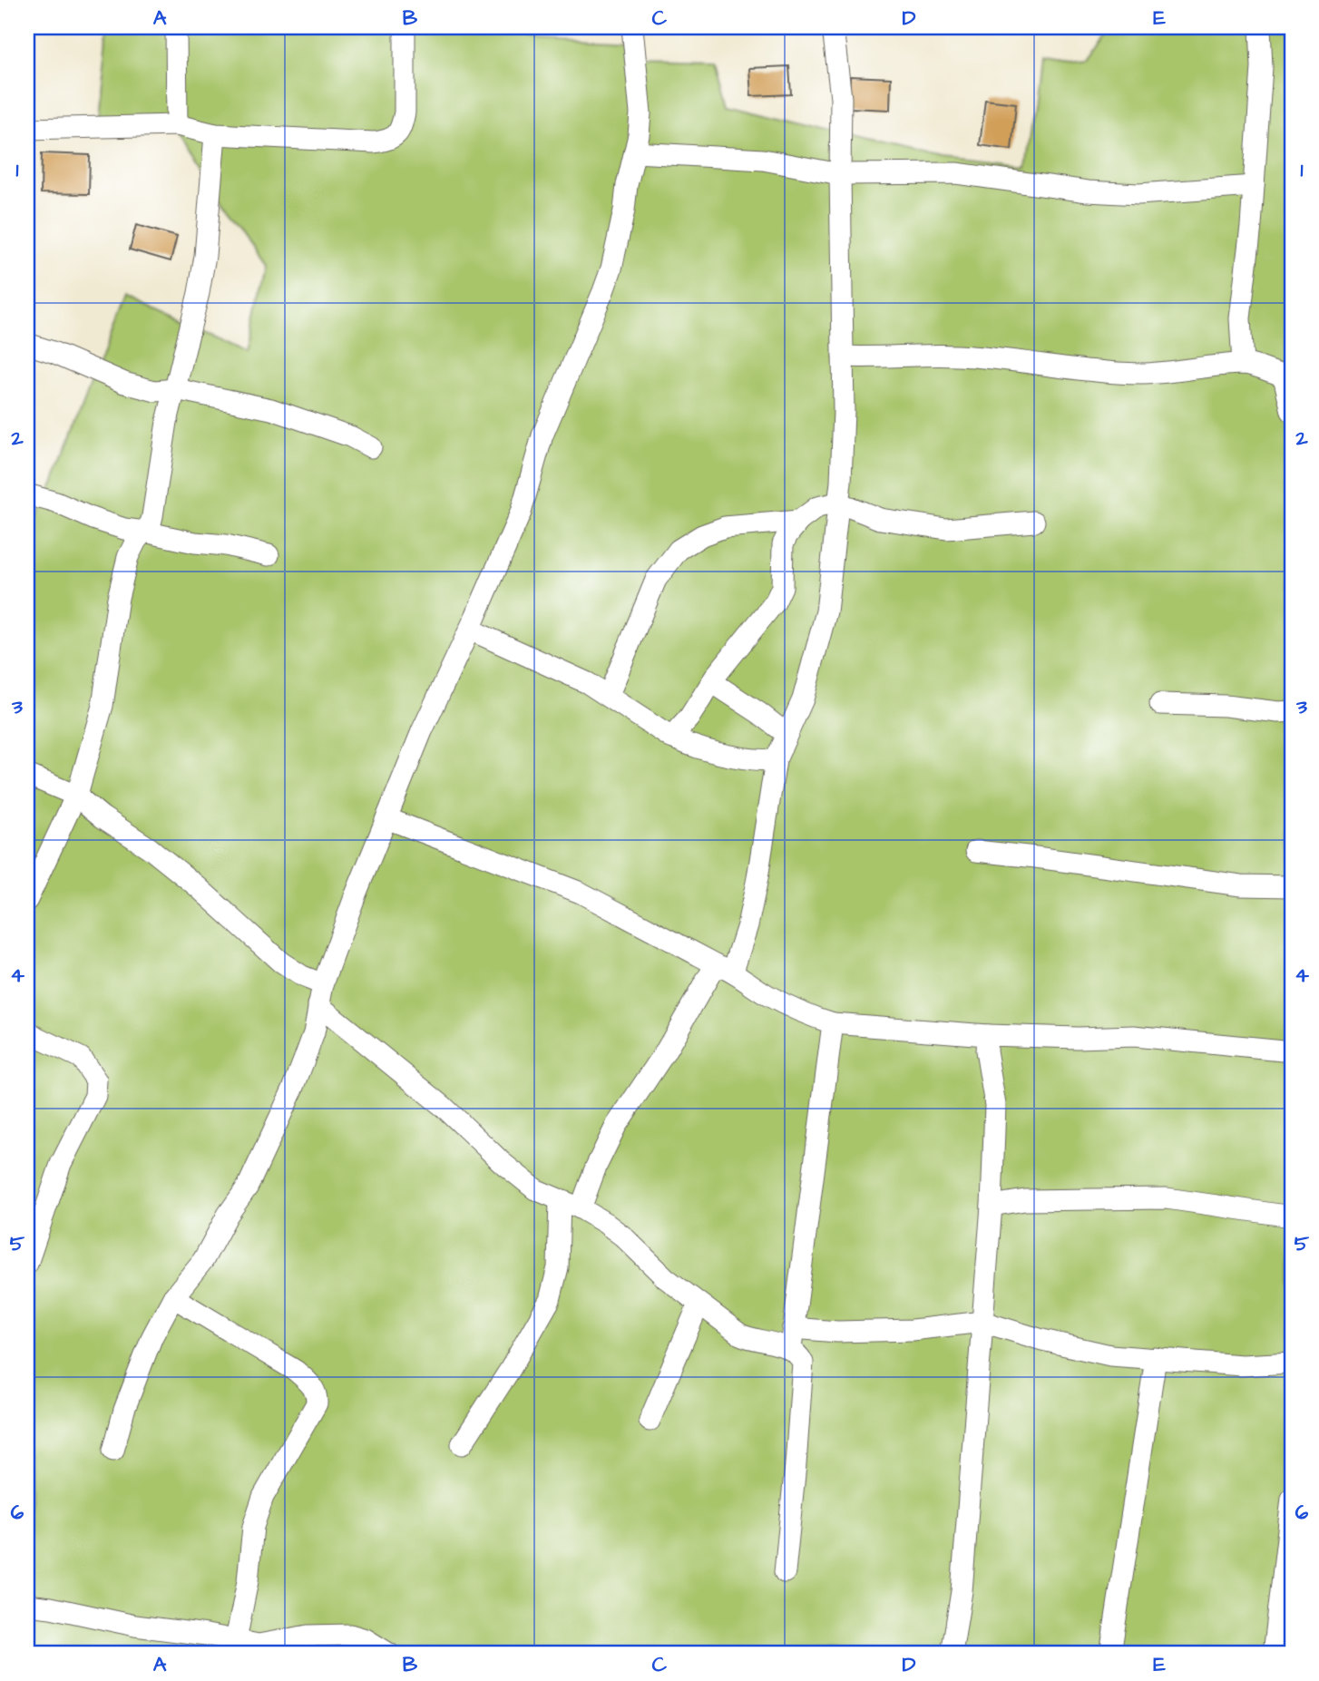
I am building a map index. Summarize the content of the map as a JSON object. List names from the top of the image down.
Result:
{
  "grid": {
    "columns": [
      "A",
      "B",
      "C",
      "D",
      "E"
    ],
    "rows": [
      "1",
      "2",
      "3",
      "4",
      "5",
      "6"
    ]
  }
}
